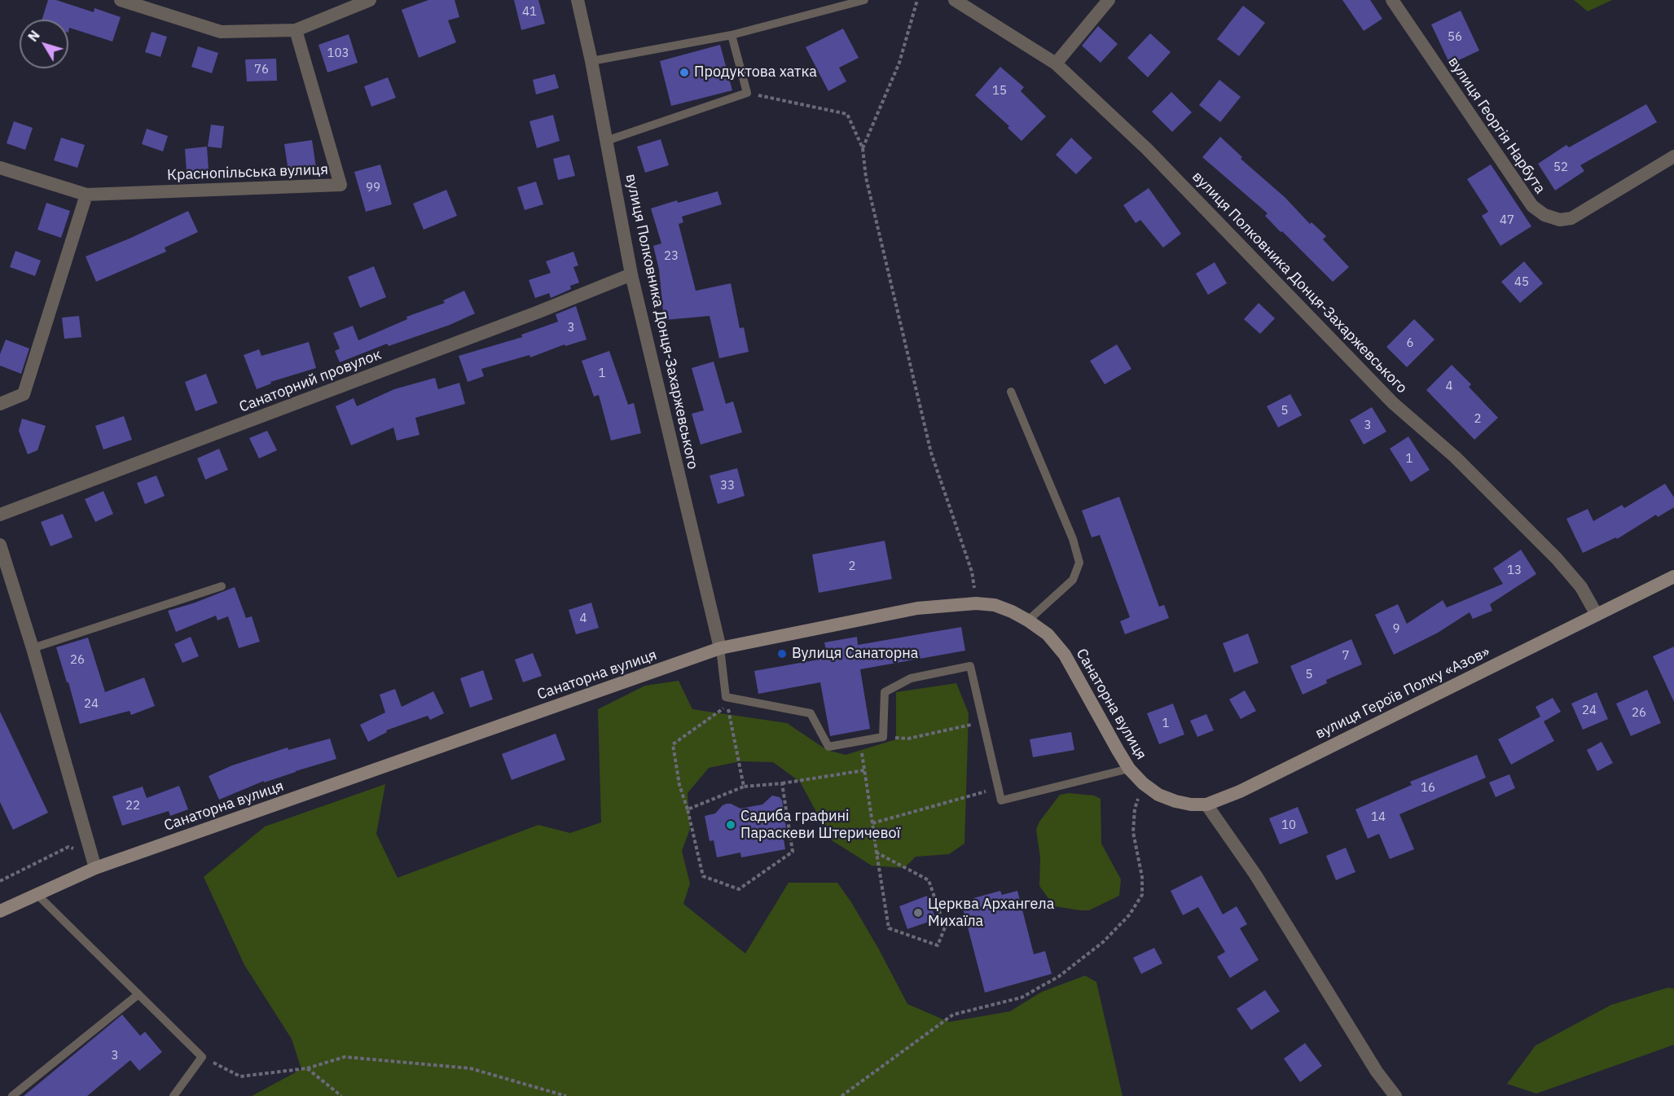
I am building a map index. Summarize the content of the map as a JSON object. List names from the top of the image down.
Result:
{
  "streets": {
    "main road": ["Санаторна вулиця", "вулиця Героїв Полку «Азов»"],
    "street": [
      "вулиця Георгія Нарбута",
      "Краснопільська вулиця",
      "вулиця Полковника Донця-Захаржевського",
      "Санаторний провулок"
    ]
  },
  "crossings": [
    ["вулиця Полковника Донця-Захаржевського", "Санаторний провулок"],
    ["вулиця Полковника Донця-Захаржевського", "Санаторна вулиця"],
    ["вулиця Полковника Донця-Захаржевського", "вулиця Героїв Полку «Азов»"],
    ["Санаторна вулиця", "вулиця Героїв Полку «Азов»"]
  ],
  "places": [
    "Продуктова хатка",
    "Вулиця Санаторна",
    "Садиба графині Параскеви Штеричевої",
    "Церква Архангела Михаїла"
  ],
  "house_numbers": [
    "41",
    "56",
    "103",
    "76",
    "15",
    "52",
    "99",
    "47",
    "23",
    "45",
    "3",
    "6",
    "1",
    "4",
    "5",
    "2",
    "3",
    "1",
    "33",
    "2",
    "13",
    "4",
    "9",
    "7",
    "26",
    "5",
    "24",
    "24",
    "26",
    "1",
    "16",
    "22",
    "14",
    "10",
    "3"
  ],
  "north": "top left"
}
